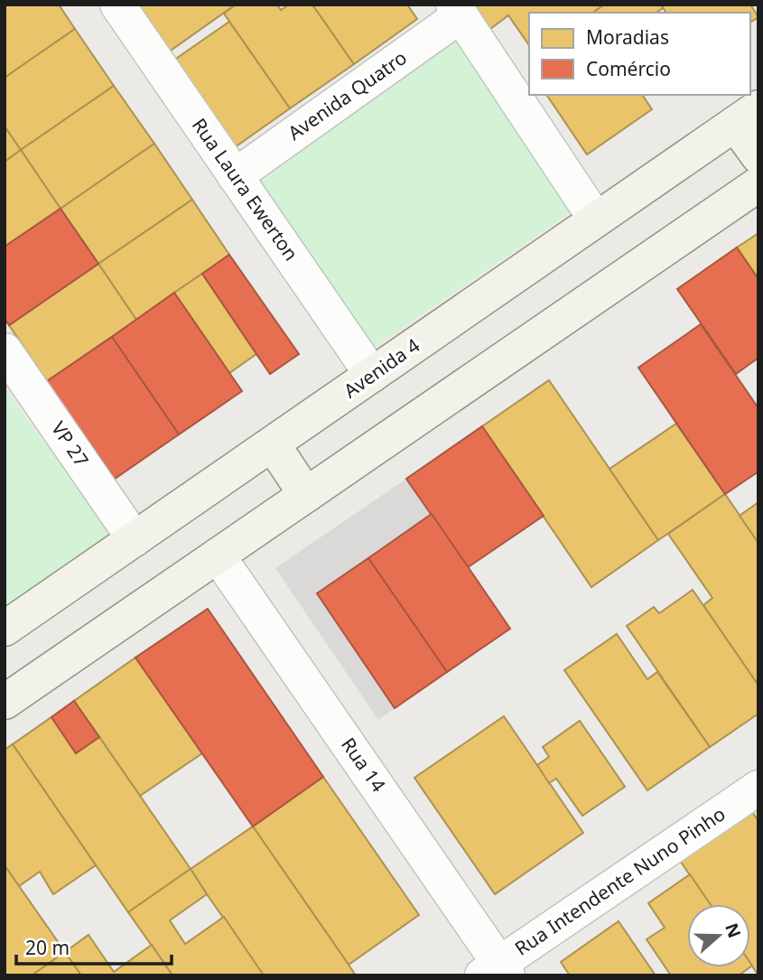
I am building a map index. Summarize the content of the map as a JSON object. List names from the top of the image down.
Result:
{
  "streets": {
    "main road": ["Avenida 4"],
    "street": [
      "Avenida Quatro",
      "Rua Laura Ewerton",
      "VP 27",
      "Rua 14",
      "Rua Intendente Nuno Pinho"
    ]
  },
  "crossings": [
    ["Avenida Quatro", "Rua Laura Ewerton"],
    ["Rua Laura Ewerton", "Avenida 4"],
    ["Avenida 4", "VP 27"],
    ["Rua 14", "Rua Intendente Nuno Pinho"]
  ],
  "legend": ["Moradias", "Comércio"],
  "scale_bar": "20 m",
  "north": "right"
}
